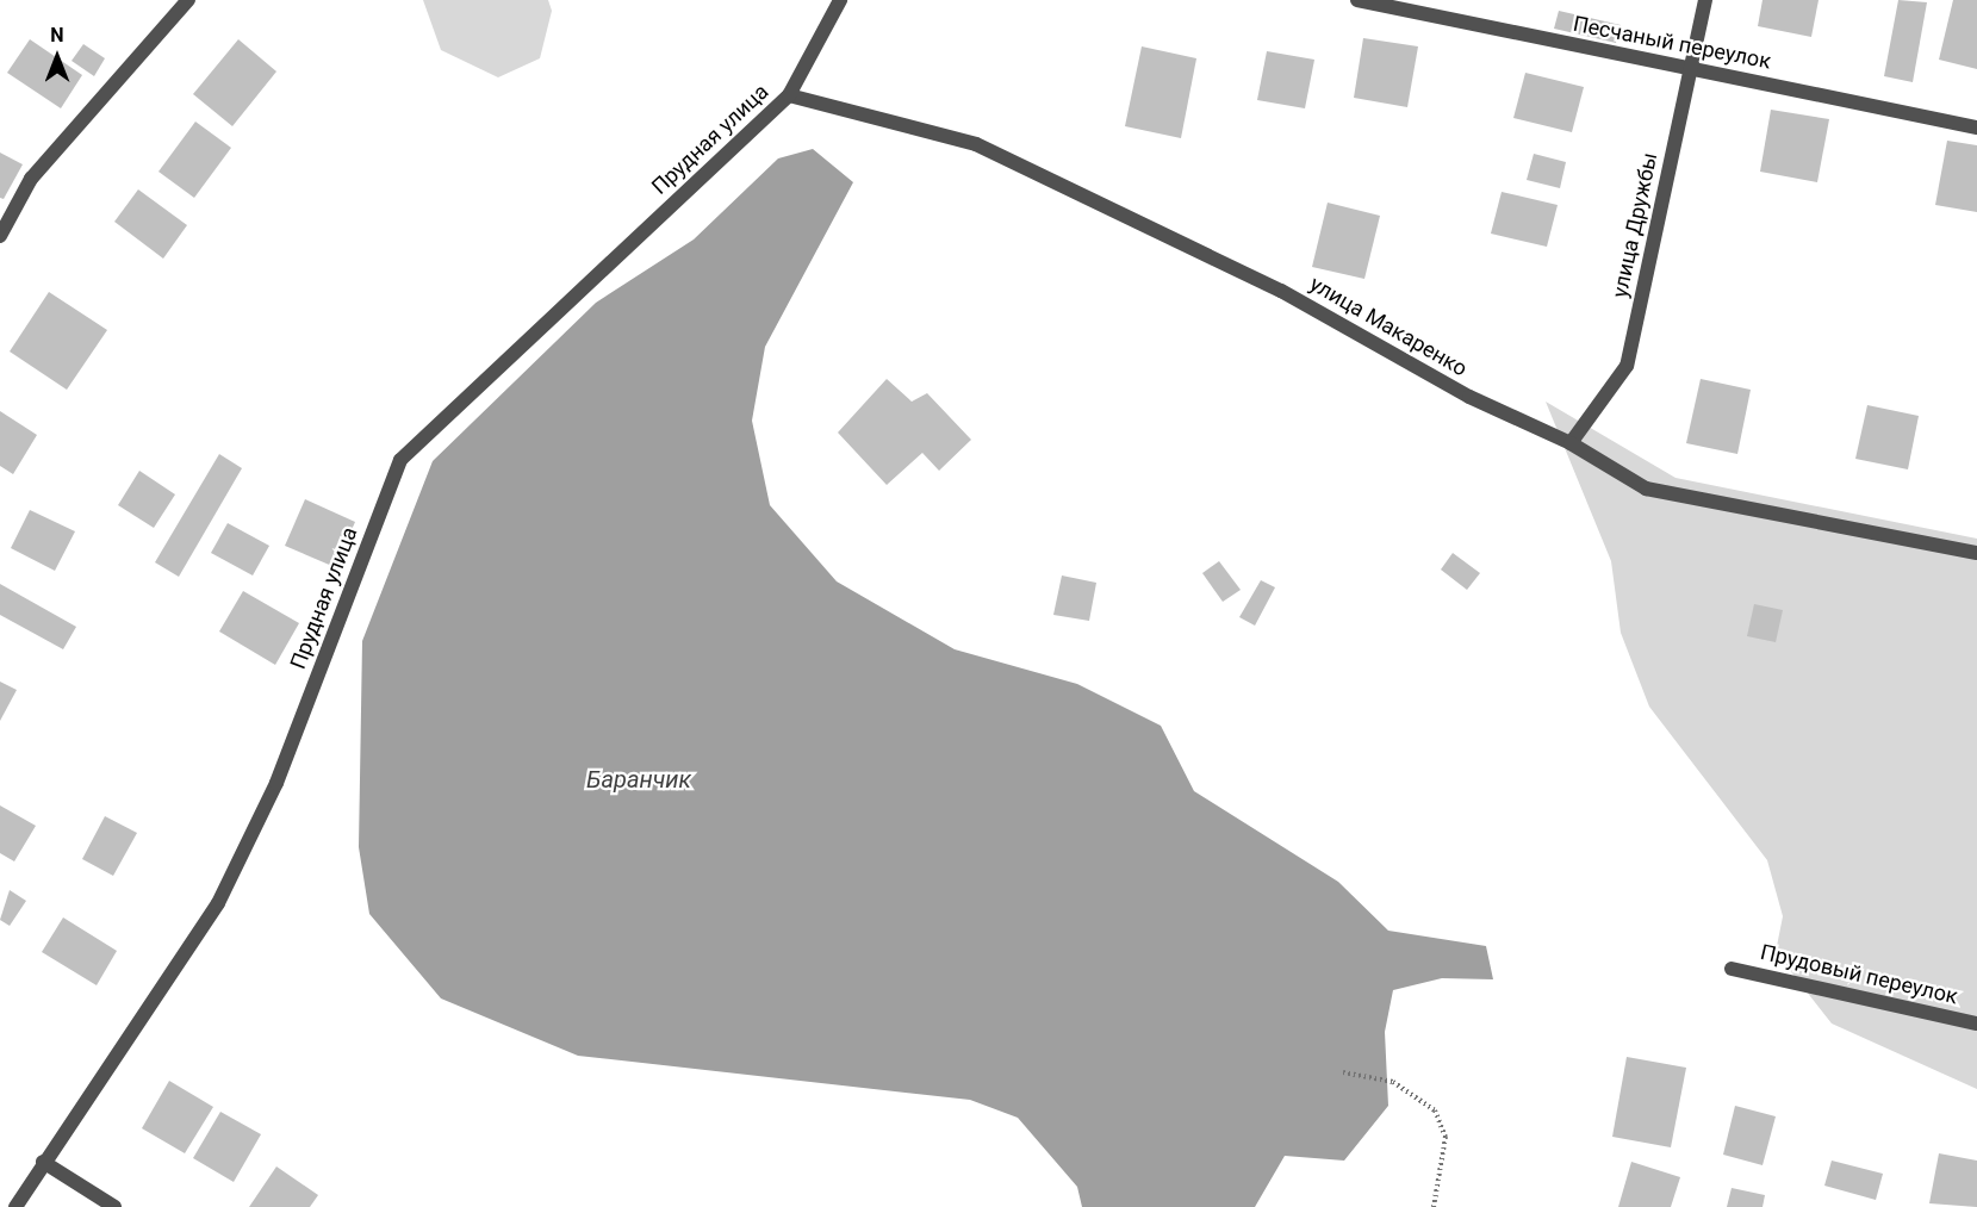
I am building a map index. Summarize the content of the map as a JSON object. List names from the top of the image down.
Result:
{
  "streets": {
    "street": [
      "Песчаный переулок",
      "Прудная улица",
      "улица Дружбы",
      "улица Макаренко",
      "Прудовый переулок"
    ]
  },
  "crossings": [
    ["Песчаный переулок", "улица Дружбы"],
    ["Прудная улица", "улица Макаренко"],
    ["улица Дружбы", "улица Макаренко"]
  ],
  "water": ["Баранчик"],
  "north": "top"
}
